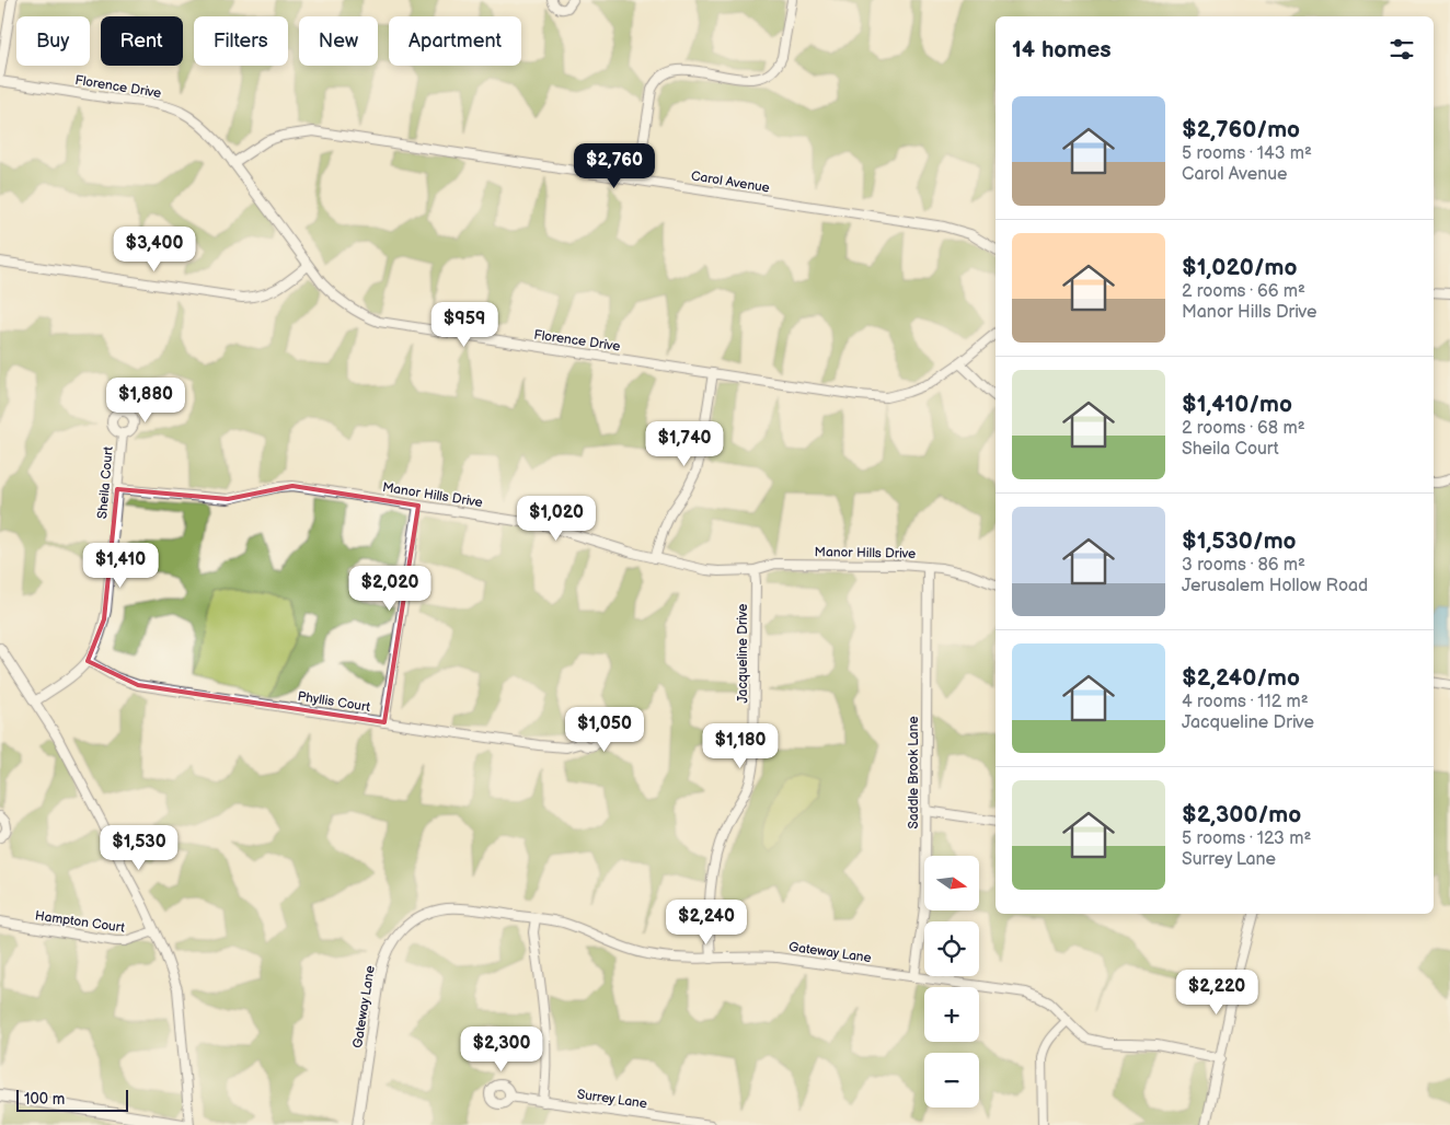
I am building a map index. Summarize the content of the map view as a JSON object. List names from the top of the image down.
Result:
{
  "streets": {
    "street": [
      "Florence Drive",
      "Carol Avenue",
      "Sheila Court",
      "Manor Hills Drive",
      "Jacqueline Drive",
      "Phyllis Court",
      "Saddle Brook Lane",
      "Hampton Court",
      "Gateway Lane",
      "Surrey Lane"
    ]
  },
  "crossings": [
    ["Florence Drive", "Carol Avenue"],
    ["Sheila Court", "Manor Hills Drive"],
    ["Sheila Court", "Phyllis Court"],
    ["Manor Hills Drive", "Jacqueline Drive"],
    ["Manor Hills Drive", "Saddle Brook Lane"],
    ["Jacqueline Drive", "Gateway Lane"],
    ["Saddle Brook Lane", "Gateway Lane"]
  ],
  "scale_bar": "100 m",
  "north": "right",
  "page": {
    "chip": [
      "Buy",
      "Rent",
      "Filters",
      "New",
      "Apartment"
    ],
    "heading": "14 homes",
    "list": [
      {
        "name": "$2,760/mo",
        "note": "5 rooms · 143 m² · Carol Avenue"
      },
      {
        "name": "$1,020/mo",
        "note": "2 rooms · 66 m² · Manor Hills Drive"
      },
      {
        "name": "$1,410/mo",
        "note": "2 rooms · 68 m² · Sheila Court"
      },
      {
        "name": "$1,530/mo",
        "note": "3 rooms · 86 m² · Jerusalem Hollow Road"
      },
      {
        "name": "$2,240/mo",
        "note": "4 rooms · 112 m² · Jacqueline Drive"
      },
      {
        "name": "$2,300/mo",
        "note": "5 rooms · 123 m² · Surrey Lane"
      }
    ],
    "price": [
      "$2,760",
      "$3,400",
      "$959",
      "$1,880",
      "$1,740",
      "$1,020",
      "$1,410",
      "$2,020",
      "$1,050",
      "$1,180",
      "$1,530",
      "$2,240",
      "$2,220",
      "$2,300"
    ],
    "map_buttons": ["+", "−"],
    "scale": "100 m"
  }
}
